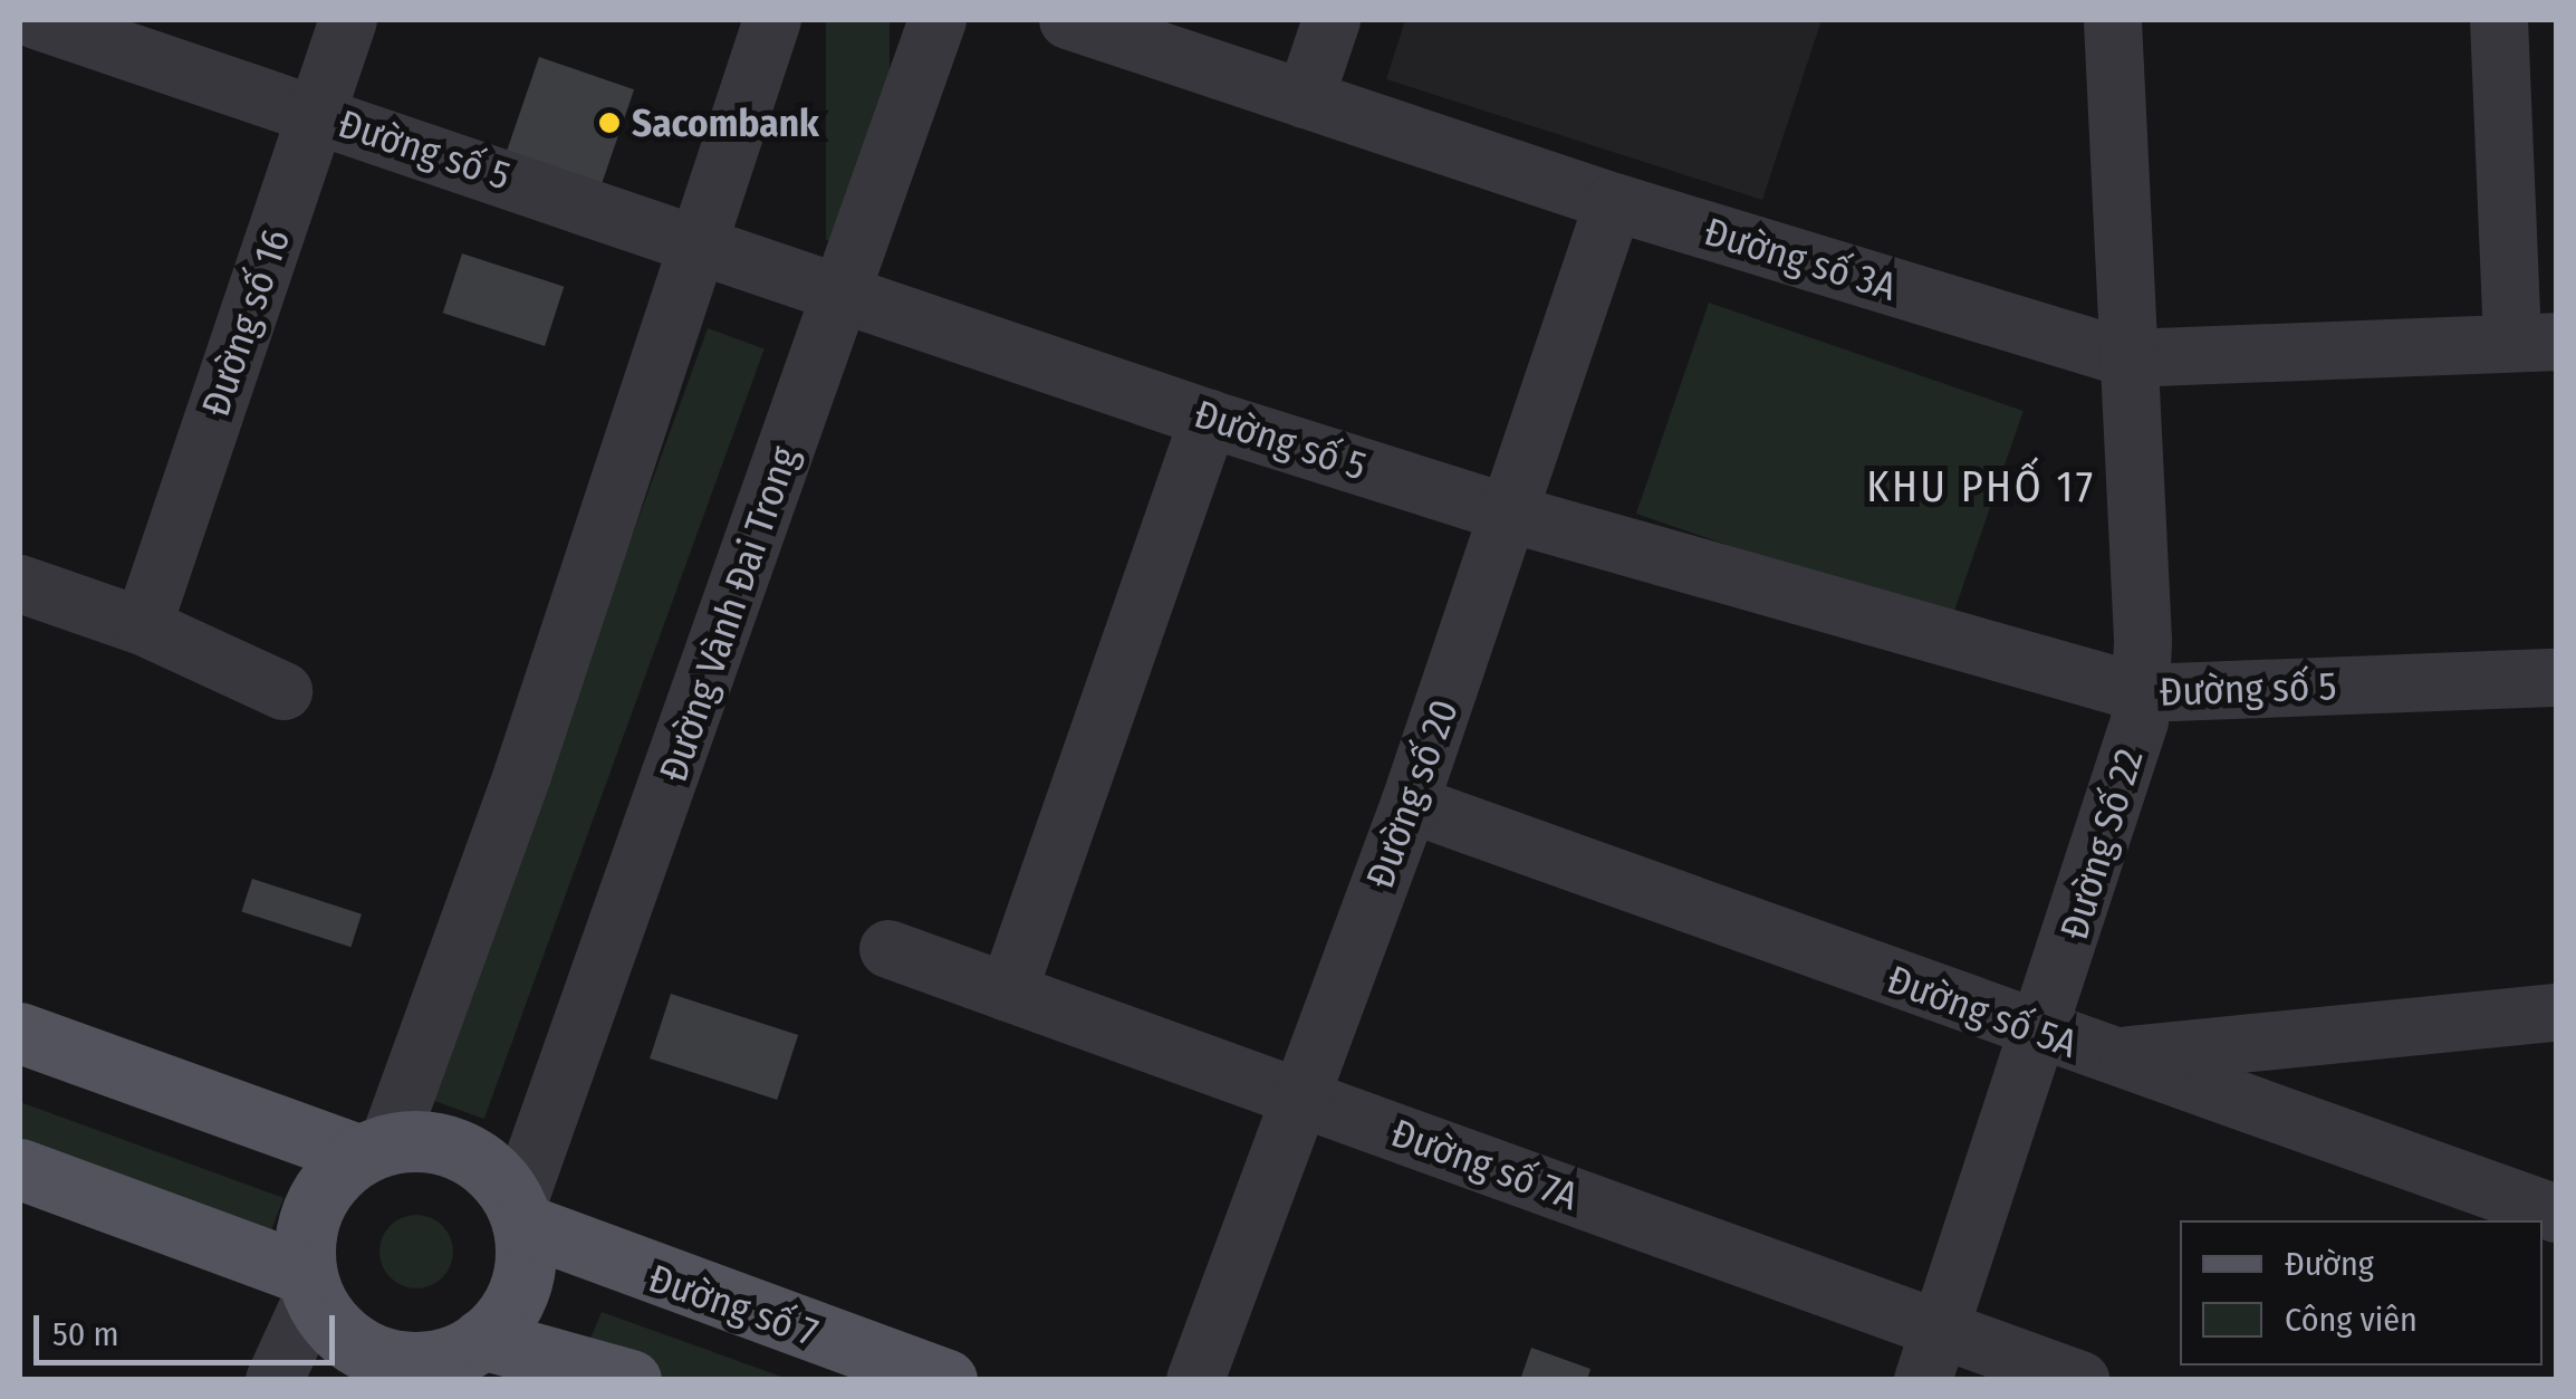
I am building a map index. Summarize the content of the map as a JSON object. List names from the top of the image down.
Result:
{
  "streets": {
    "main road": ["Đường số 7"],
    "street": [
      "Đường số 5",
      "Đường số 3A",
      "Đường số 16",
      "Đường Vành Đai Trong",
      "Đường số 20",
      "Đường Số 22",
      "Đường số 5A",
      "Đường số 7A"
    ]
  },
  "crossings": [
    ["Đường số 5", "Đường số 16"],
    ["Đường số 5", "Đường Vành Đai Trong"],
    ["Đường số 5", "Đường số 20"],
    ["Đường số 5", "Đường Số 22"],
    ["Đường số 3A", "Đường số 20"],
    ["Đường số 3A", "Đường Số 22"],
    ["Đường Vành Đai Trong", "Đường số 7"],
    ["Đường số 20", "Đường số 5A"],
    ["Đường số 20", "Đường số 7A"],
    ["Đường Số 22", "Đường số 5A"],
    ["Đường Số 22", "Đường số 7A"]
  ],
  "districts": ["KHU PHỐ 17"],
  "places": ["Sacombank"],
  "legend": ["Đường", "Công viên"],
  "scale_bar": "50 m"
}
